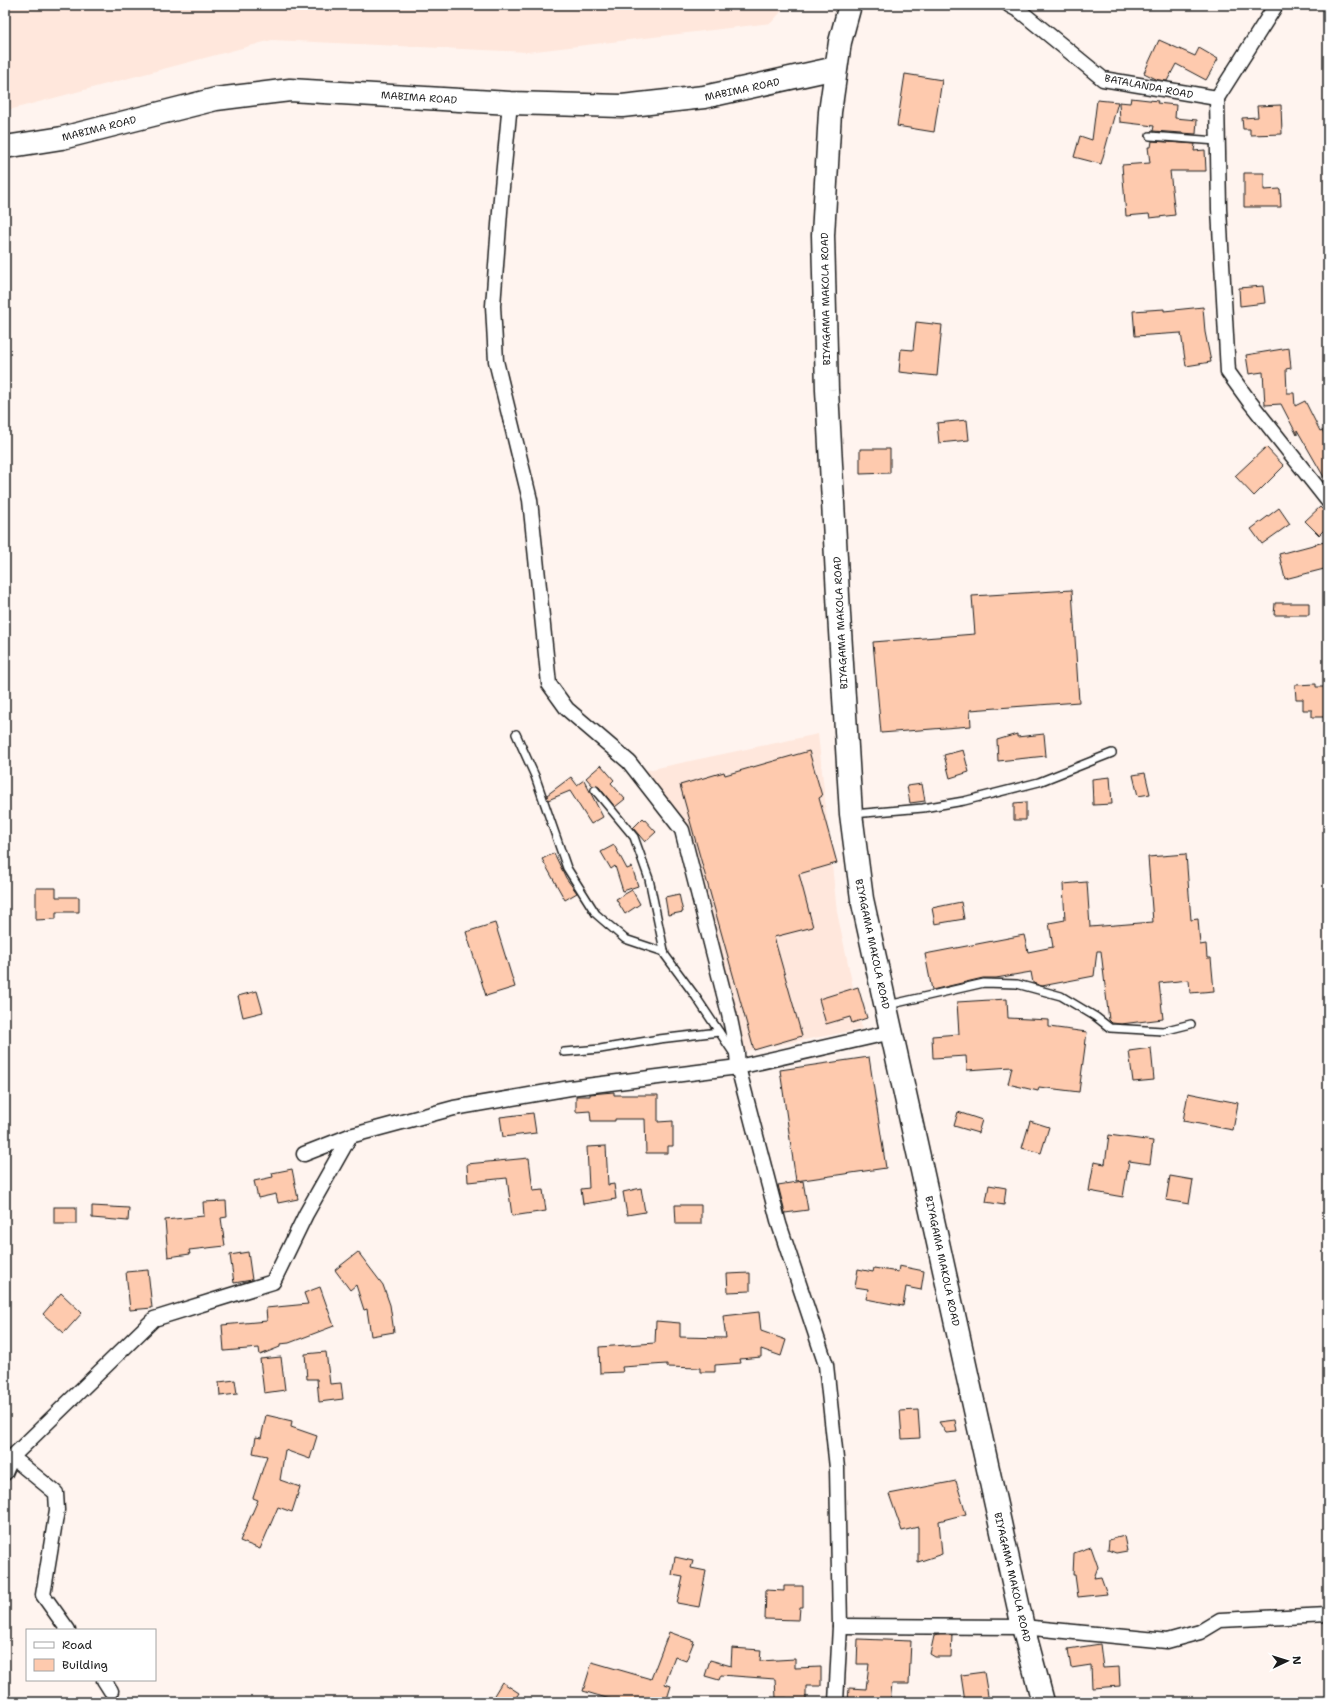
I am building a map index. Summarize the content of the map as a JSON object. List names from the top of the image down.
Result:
{
  "streets": {
    "main road": ["MABIMA ROAD", "BIYAGAMA MAKOLA ROAD"],
    "street": ["BATALANDA ROAD"]
  },
  "crossings": [
    ["MABIMA ROAD", "BIYAGAMA MAKOLA ROAD"]
  ],
  "legend": ["Road", "Building"],
  "north": "right"
}
